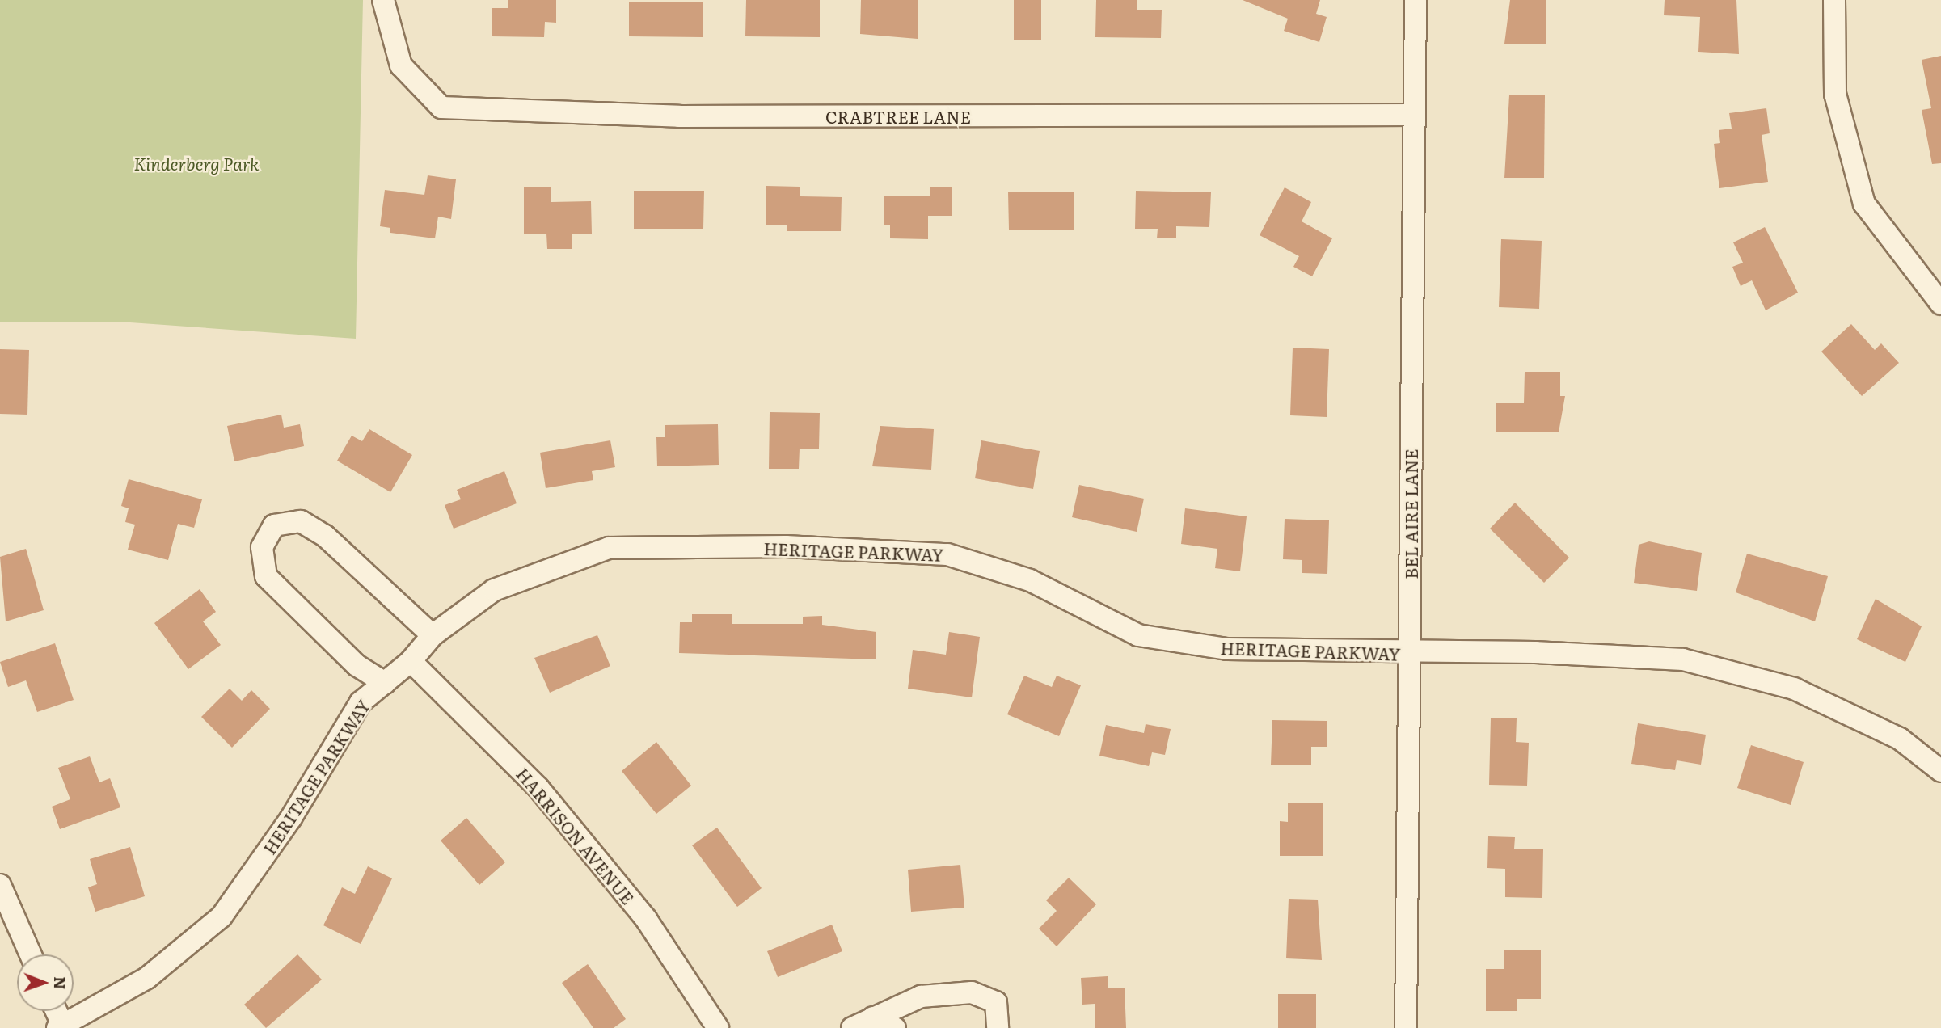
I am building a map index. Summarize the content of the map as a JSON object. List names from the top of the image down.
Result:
{
  "streets": {
    "street": [
      "CRABTREE LANE",
      "BEL AIRE LANE",
      "HERITAGE PARKWAY",
      "HARRISON AVENUE"
    ]
  },
  "crossings": [
    ["CRABTREE LANE", "BEL AIRE LANE"],
    ["BEL AIRE LANE", "HERITAGE PARKWAY"],
    ["HERITAGE PARKWAY", "HARRISON AVENUE"]
  ],
  "parks": ["Kinderberg Park"],
  "north": "right"
}
